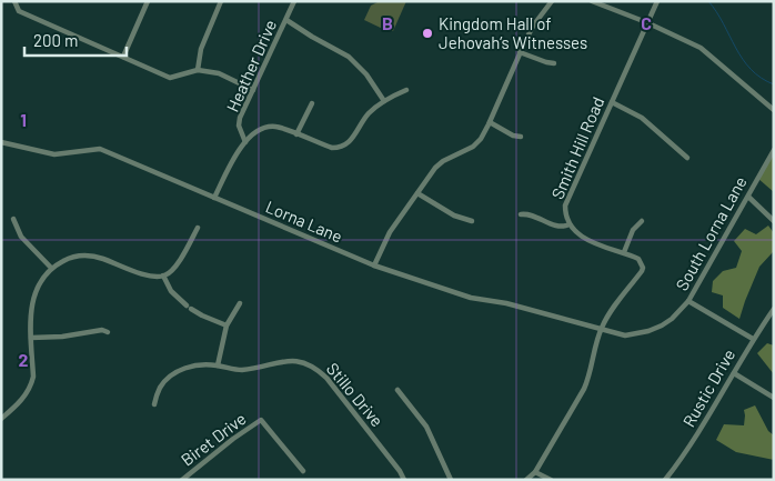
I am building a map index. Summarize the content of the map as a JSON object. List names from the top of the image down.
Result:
{
  "streets": {
    "street": [
      "Heather Drive",
      "Smith Hill Road",
      "Lorna Lane",
      "South Lorna Lane",
      "Rustic Drive",
      "Stillo Drive",
      "Biret Drive"
    ]
  },
  "crossings": [
    ["Smith Hill Road", "Lorna Lane"],
    ["Smith Hill Road", "South Lorna Lane"],
    ["Lorna Lane", "South Lorna Lane"]
  ],
  "places": ["Kingdom Hall of Jehovah’s Witnesses"],
  "scale_bar": "200 m",
  "grid": {
    "columns": ["B", "C"],
    "rows": ["1", "2"]
  }
}
